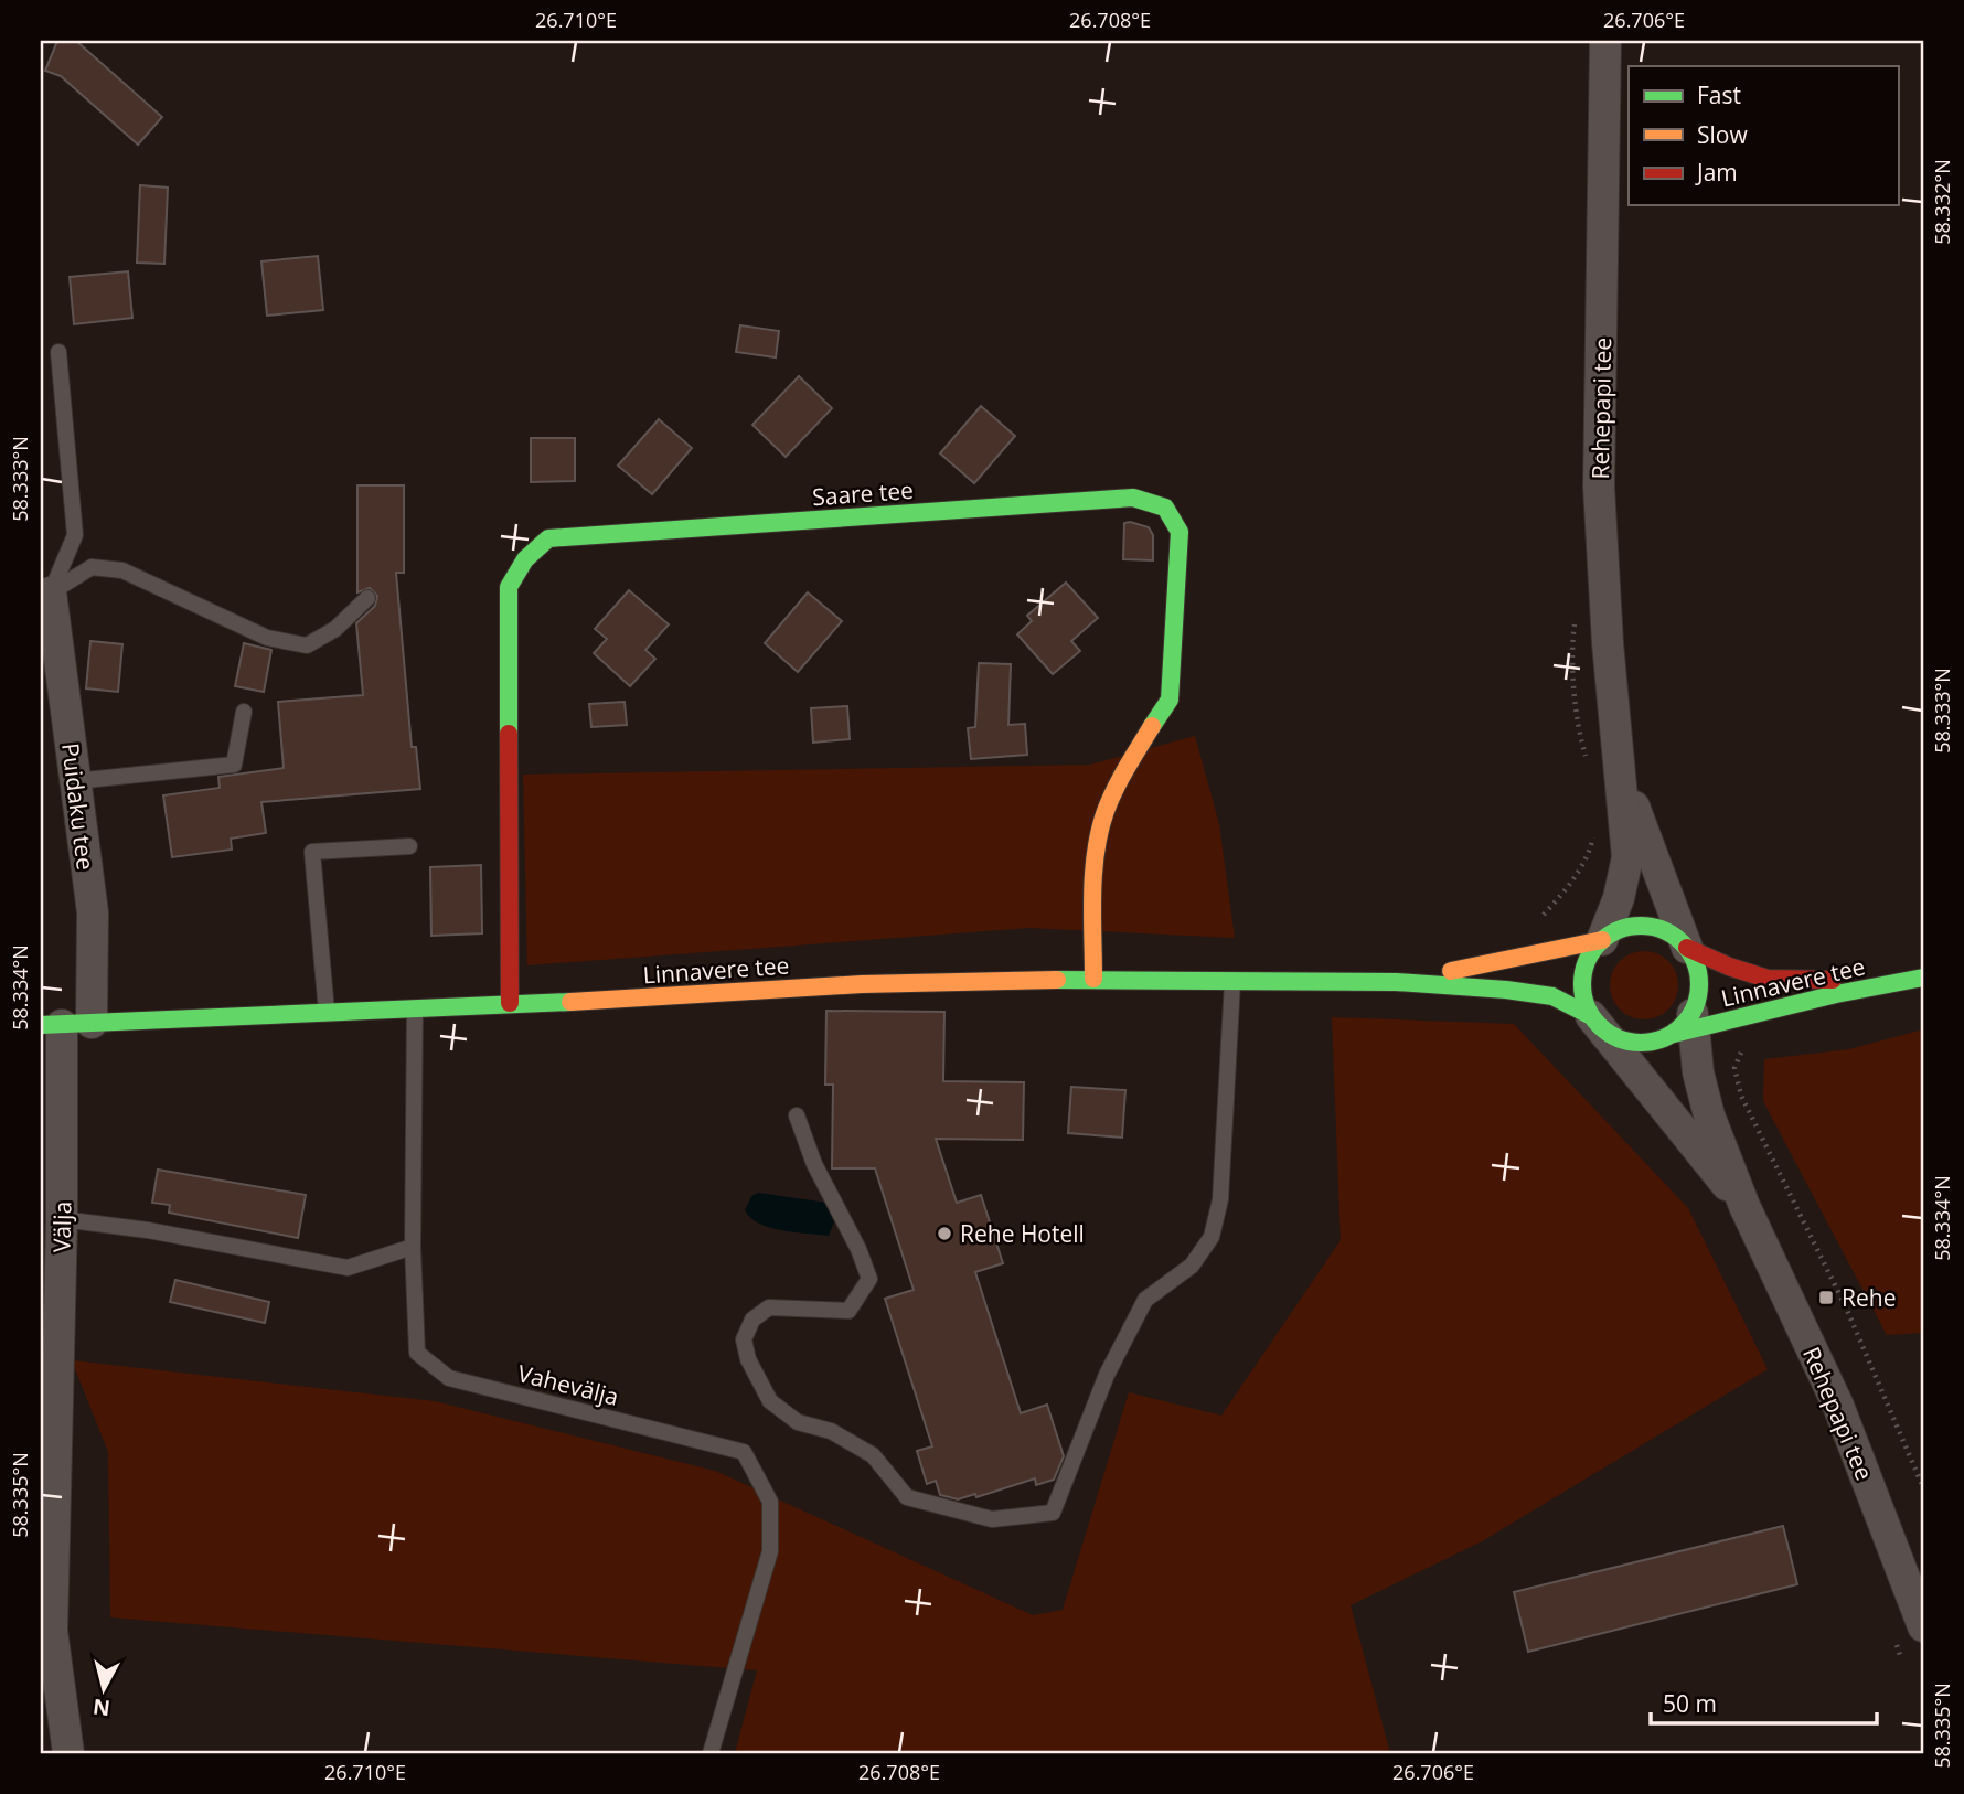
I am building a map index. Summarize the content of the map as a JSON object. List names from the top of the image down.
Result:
{
  "streets": {
    "street": [
      "Rehepapi tee",
      "Saare tee",
      "Puidaku tee",
      "Linnavere tee",
      "Välja"
    ],
    "lane": ["Vahevälja"]
  },
  "crossings": [
    ["Rehepapi tee", "Linnavere tee"],
    ["Saare tee", "Linnavere tee"],
    ["Puidaku tee", "Linnavere tee"],
    ["Puidaku tee", "Välja"],
    ["Linnavere tee", "Välja"],
    ["Linnavere tee", "Vahevälja"]
  ],
  "places": {
    "other": ["Rehe Hotell"],
    "transit": ["Rehe"]
  },
  "legend": ["Fast", "Slow", "Jam"],
  "scale_bar": "50 m",
  "north": "bottom",
  "coordinates": [
    "26.710°E",
    "26.708°E",
    "26.706°E",
    "58.332°N",
    "58.333°N",
    "58.334°N",
    "58.335°N"
  ]
}
